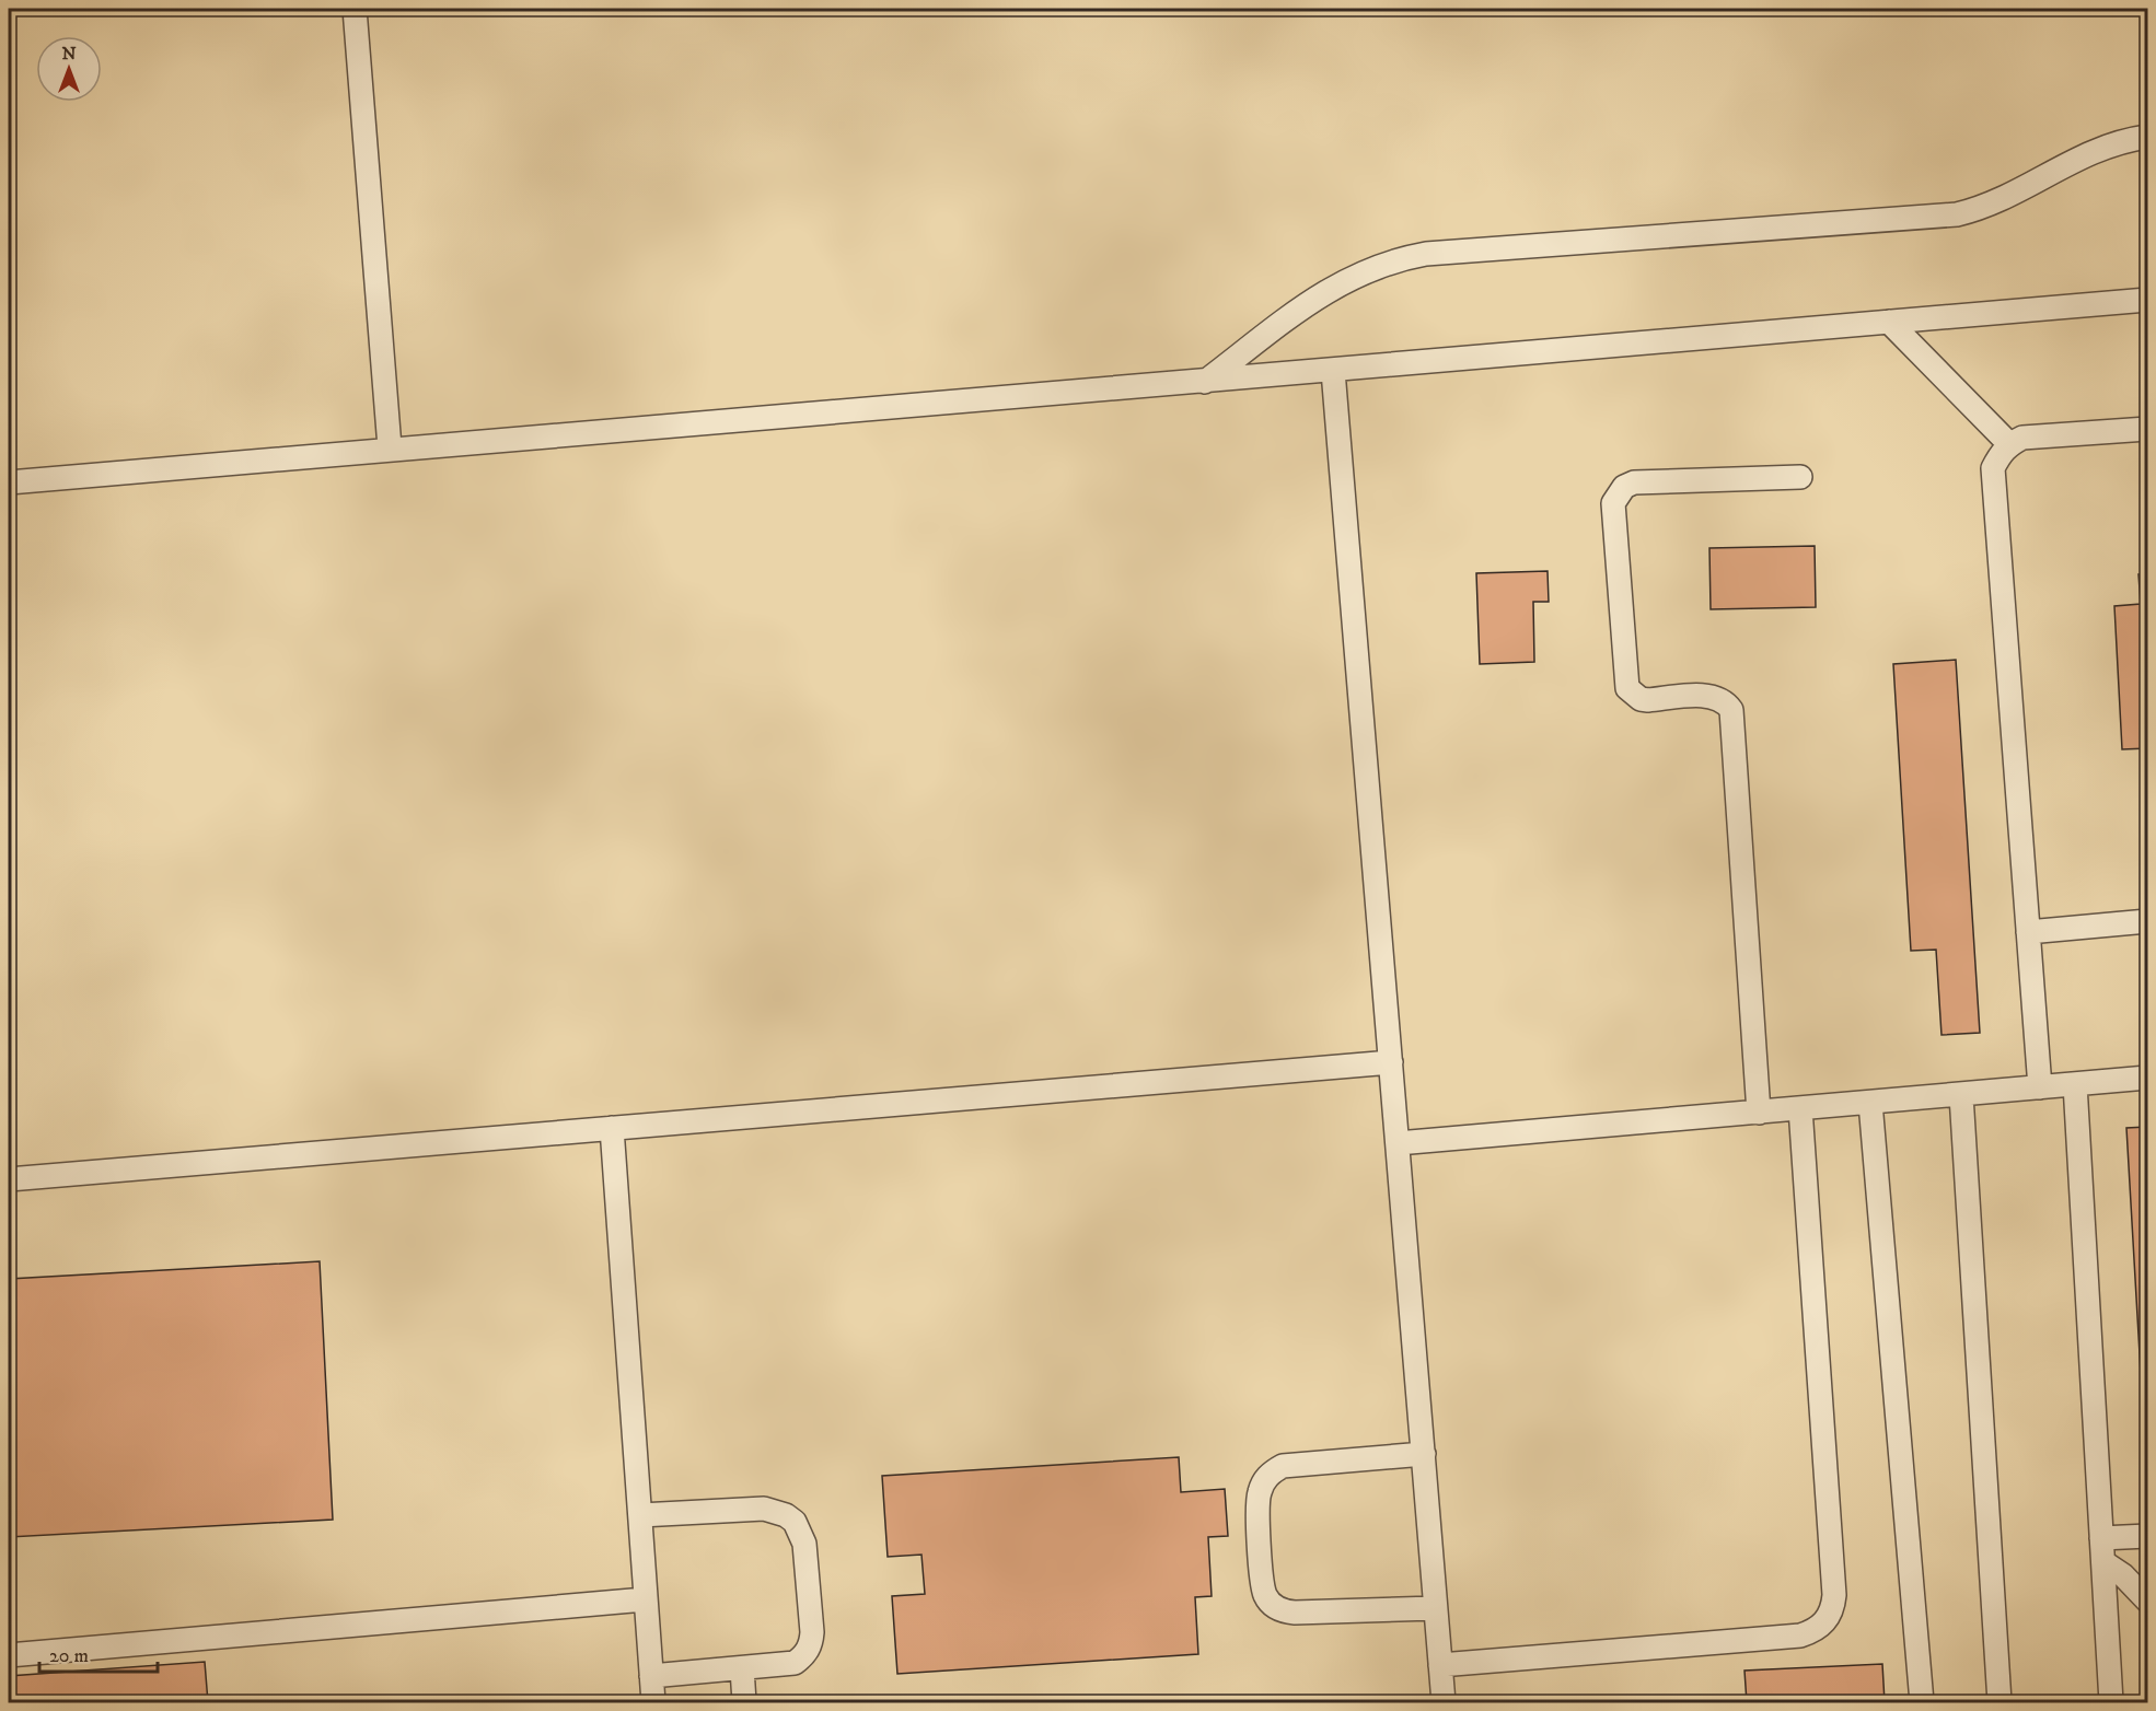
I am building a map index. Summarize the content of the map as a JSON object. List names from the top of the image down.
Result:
{
  "scale_bar": "20 m",
  "north": "top"
}
